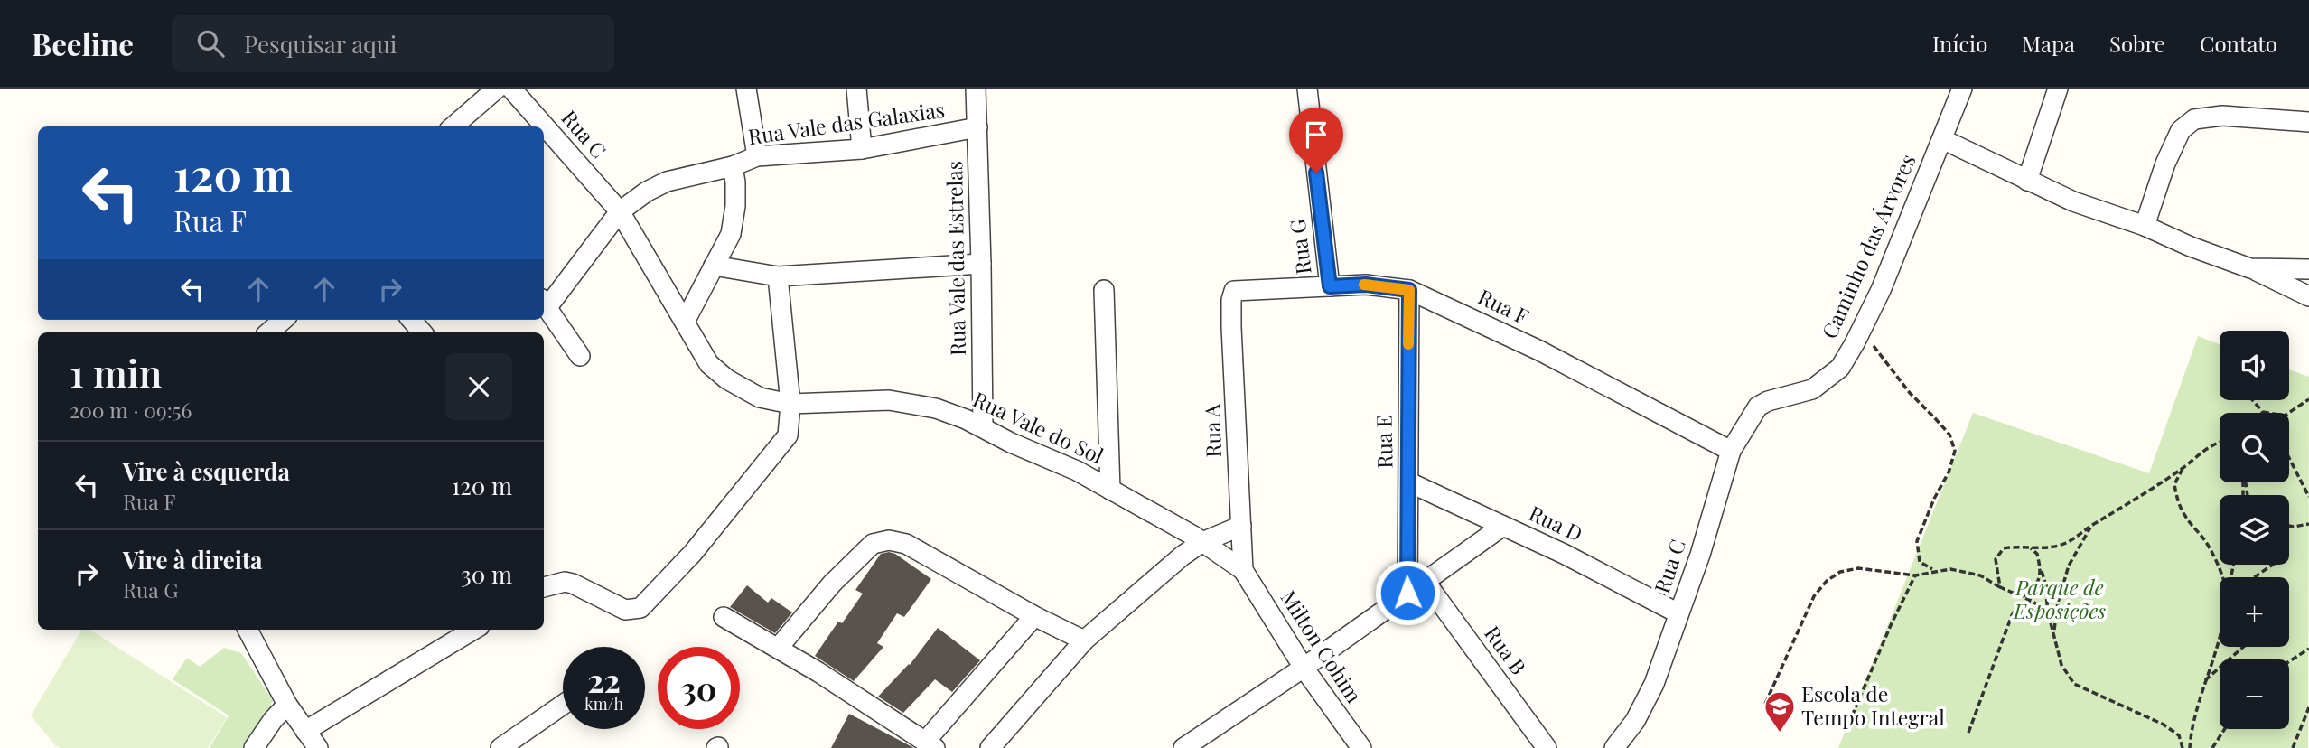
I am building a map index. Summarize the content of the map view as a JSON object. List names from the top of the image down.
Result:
{
  "streets": {
    "street": [
      "Rua Vale das Galaxias",
      "Rua C",
      "Rua G",
      "Caminho das Árvores",
      "Rua Vale das Estrelas",
      "Rua F",
      "Rua Vale do Sol",
      "Rua A",
      "Rua E",
      "Rua D",
      "Milton Cohim",
      "Rua B"
    ]
  },
  "crossings": [
    ["Rua Vale das Galaxias", "Rua C"],
    ["Rua Vale das Galaxias", "Rua Vale das Estrelas"],
    ["Rua C", "Caminho das Árvores"],
    ["Rua C", "Rua F"],
    ["Rua C", "Rua Vale do Sol"],
    ["Rua C", "Rua D"],
    ["Rua G", "Rua F"],
    ["Rua Vale das Estrelas", "Rua Vale do Sol"],
    ["Rua F", "Rua A"],
    ["Rua F", "Rua E"],
    ["Rua Vale do Sol", "Rua A"],
    ["Rua Vale do Sol", "Milton Cohim"],
    ["Rua A", "Milton Cohim"],
    ["Rua E", "Rua D"]
  ],
  "parks": ["Parque de Esposições"],
  "places": {
    "school or university": ["Escola de Tempo Integral"]
  },
  "page": {
    "header": "Beeline",
    "search": "Pesquisar aqui",
    "nav": [
      "Início",
      "Mapa",
      "Sobre",
      "Contato"
    ],
    "turn": ["120 m", "Rua F"],
    "map_buttons": ["+", "−"],
    "heading": ["1 min", "200 m · 09:56"],
    "list": [
      {
        "name": "Vire à esquerda",
        "note": "Rua F",
        "value": "120 m"
      },
      {
        "name": "Vire à direita",
        "note": "Rua G",
        "value": "30 m"
      }
    ],
    "speed": "22 km/h",
    "limit": "30"
  }
}
